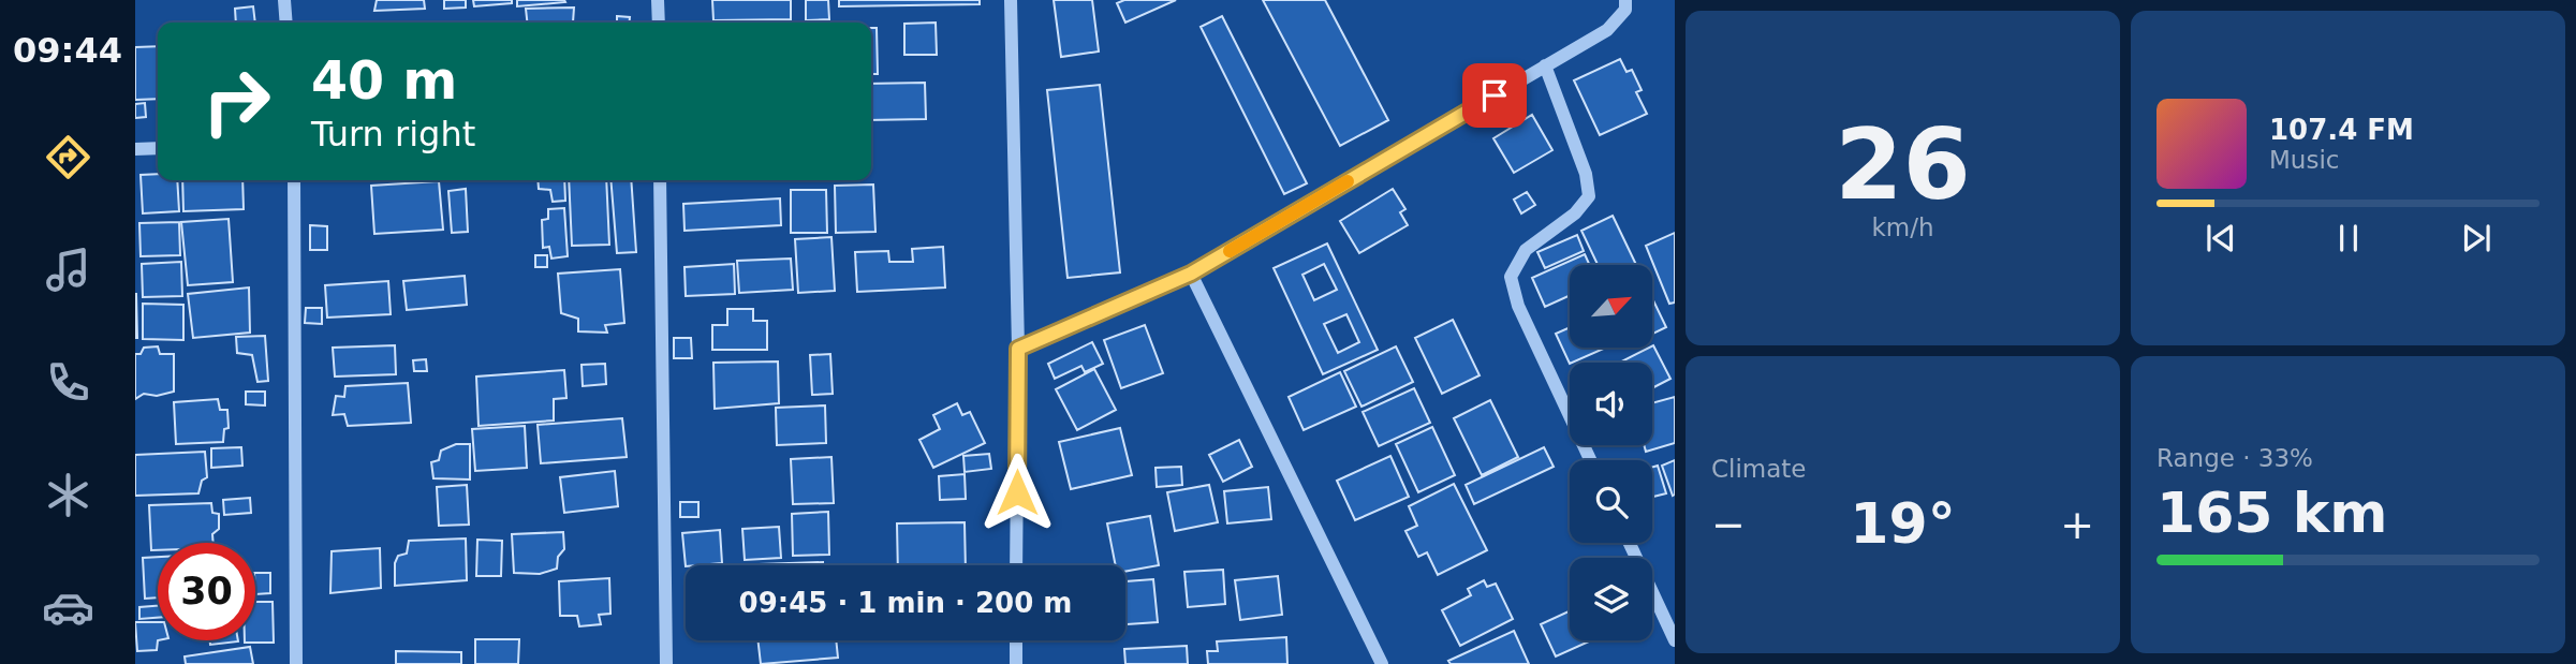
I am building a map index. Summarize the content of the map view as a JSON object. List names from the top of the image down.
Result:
{
  "north": "top right",
  "page": {
    "tabs": "09:44",
    "tile": [
      ["26", "km/h"],
      "Climate",
      ["Range · 33%", "165 km"]
    ],
    "turn": ["40 m", "Turn right"],
    "song": ["107.4 FM", "Music"],
    "heat": ["−", "19°", "+"],
    "limit": "30",
    "trip": "09:45 · 1 min · 200 m"
  }
}
